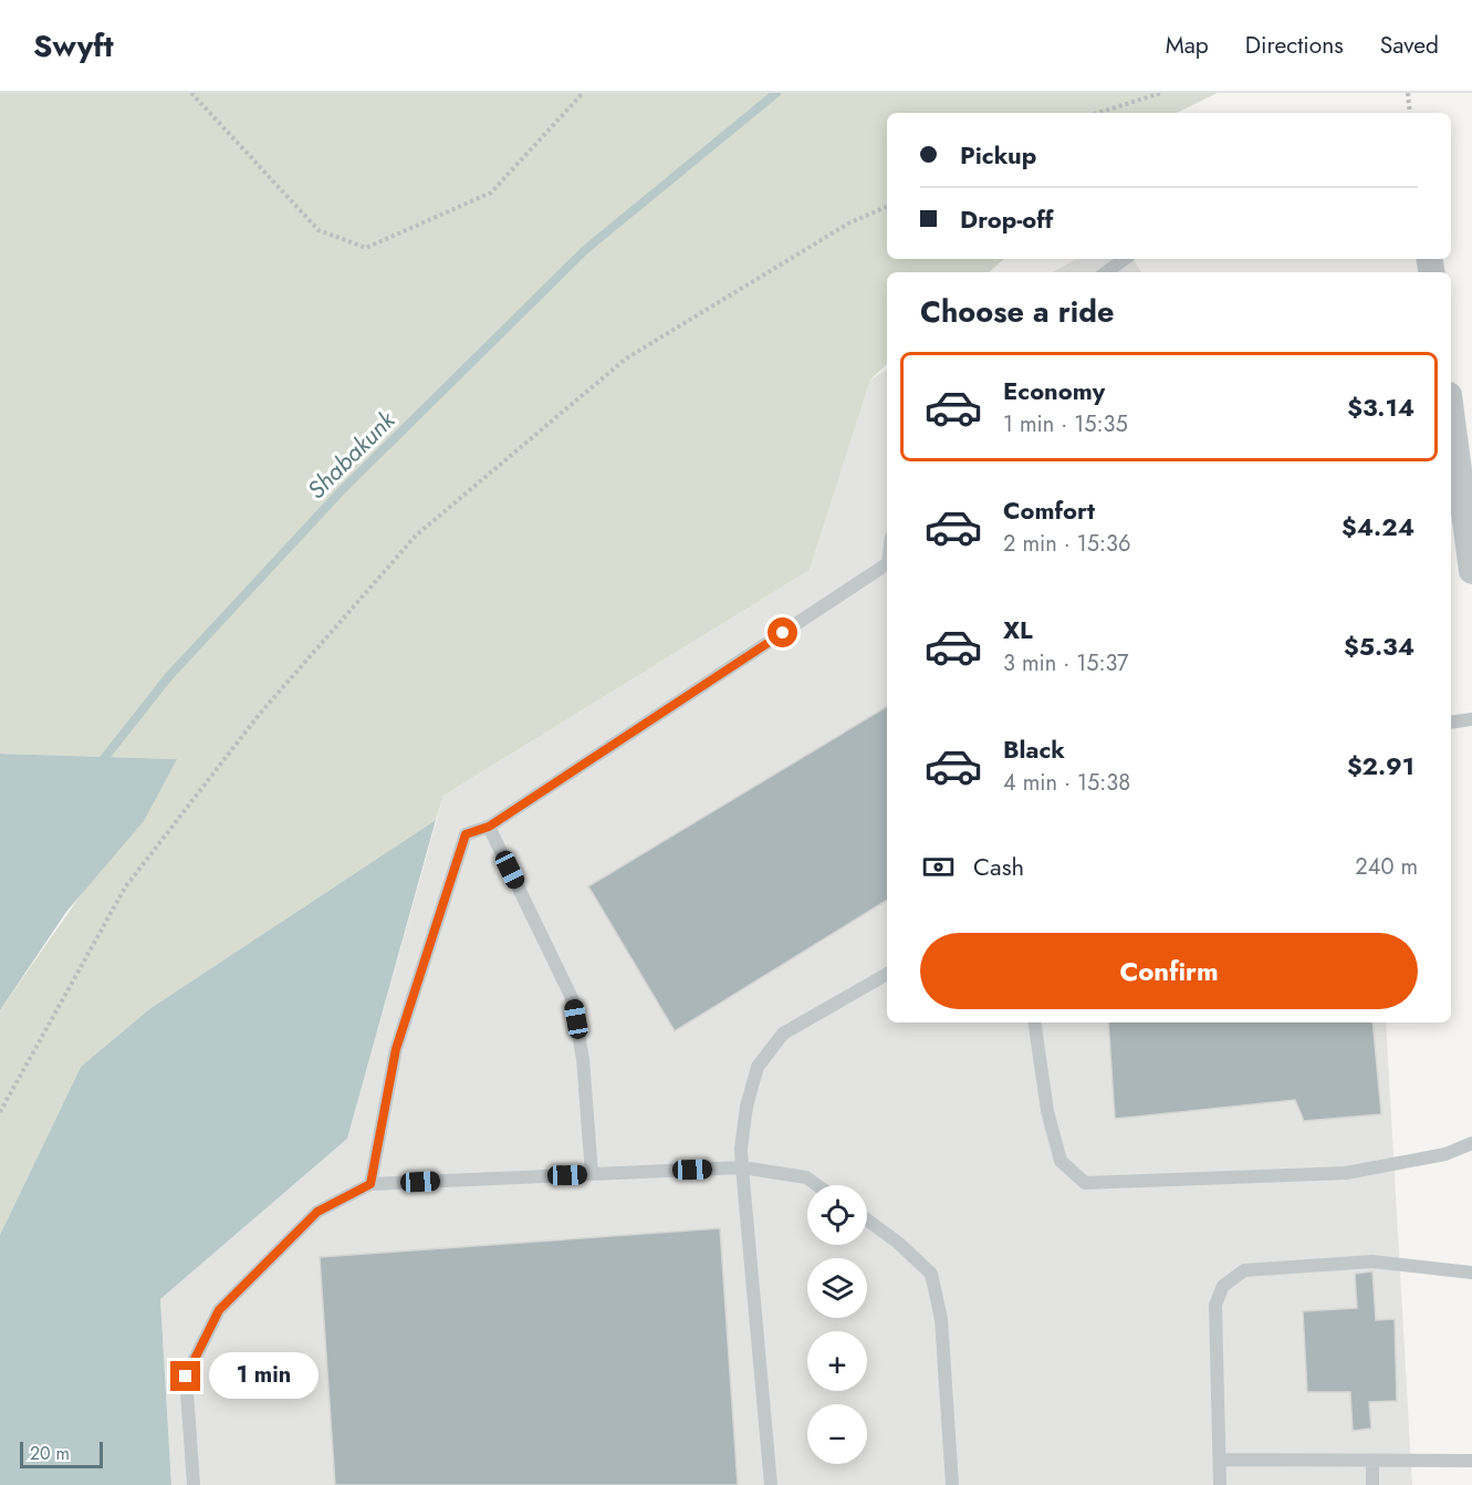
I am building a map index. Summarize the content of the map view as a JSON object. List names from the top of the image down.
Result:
{
  "water": ["Shabakunk"],
  "scale_bar": "20 m",
  "page": {
    "header": "Swyft",
    "nav": ["Map", "Directions", "Saved"],
    "banner": ["Pickup", "Drop-off"],
    "heading": "Choose a ride",
    "list": [
      {
        "name": "Economy",
        "note": "1 min · 15:35",
        "value": "$3.14"
      },
      {
        "name": "Comfort",
        "note": "2 min · 15:36",
        "value": "$4.24"
      },
      {
        "name": "XL",
        "note": "3 min · 15:37",
        "value": "$5.34"
      },
      {
        "name": "Black",
        "note": "4 min · 15:38",
        "value": "$2.91"
      }
    ],
    "pay": ["Cash", "240 m"],
    "buttons": "Confirm",
    "map_buttons": ["+", "−"],
    "bubble": "1 min",
    "scale": "20 m"
  }
}
